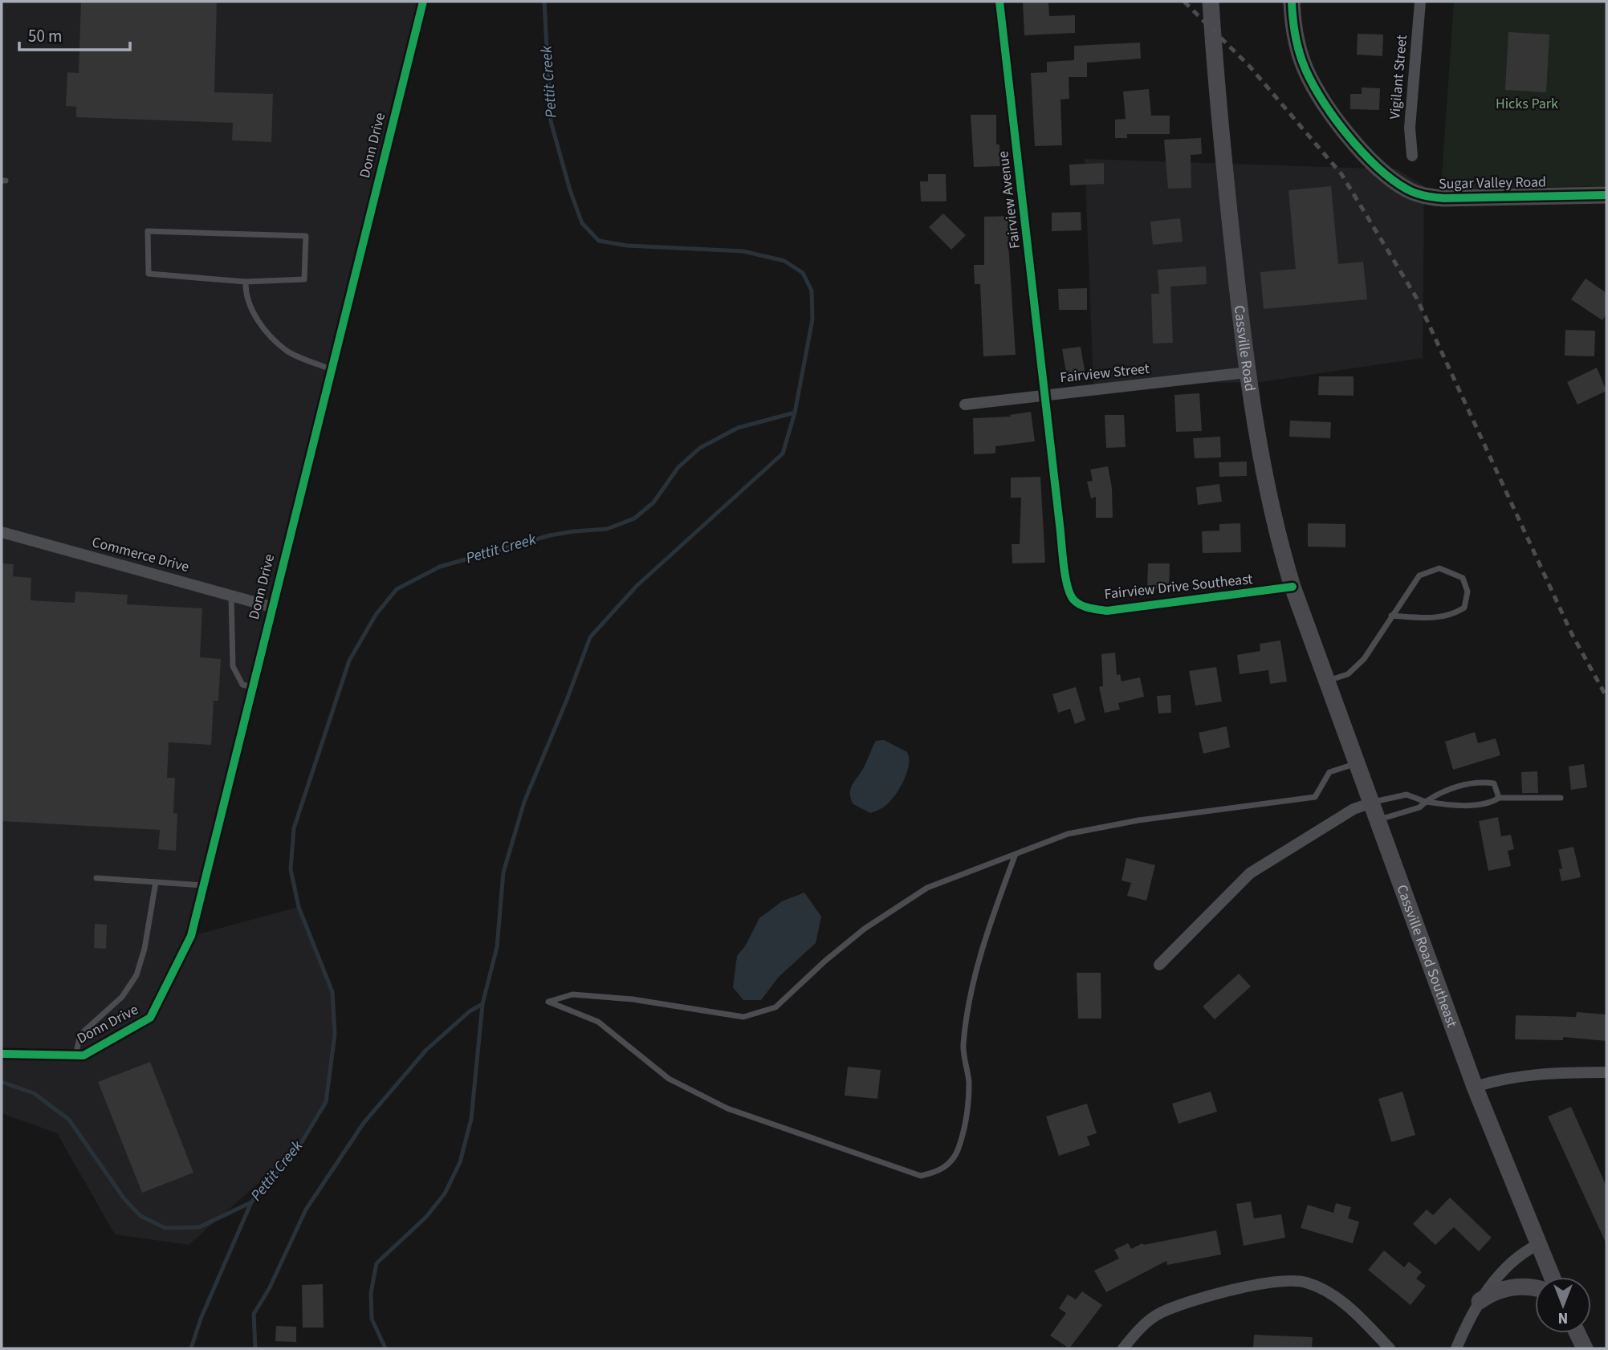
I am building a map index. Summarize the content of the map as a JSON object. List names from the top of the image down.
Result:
{
  "streets": {
    "main road": ["Sugar Valley Road", "Cassville Road", "Cassville Road Southeast"],
    "street": [
      "Vigilant Street",
      "Donn Drive",
      "Fairview Avenue",
      "Fairview Street",
      "Commerce Drive",
      "Fairview Drive Southeast"
    ]
  },
  "crossings": [
    ["Donn Drive", "Commerce Drive"],
    ["Fairview Avenue", "Fairview Street"],
    ["Fairview Avenue", "Fairview Drive Southeast"],
    ["Cassville Road", "Fairview Street"],
    ["Cassville Road", "Fairview Drive Southeast"],
    ["Cassville Road", "Cassville Road Southeast"],
    ["Fairview Street", "Fairview Drive Southeast"]
  ],
  "water": ["Pettit Creek"],
  "parks": ["Hicks Park"],
  "scale_bar": "50 m",
  "north": "bottom"
}
